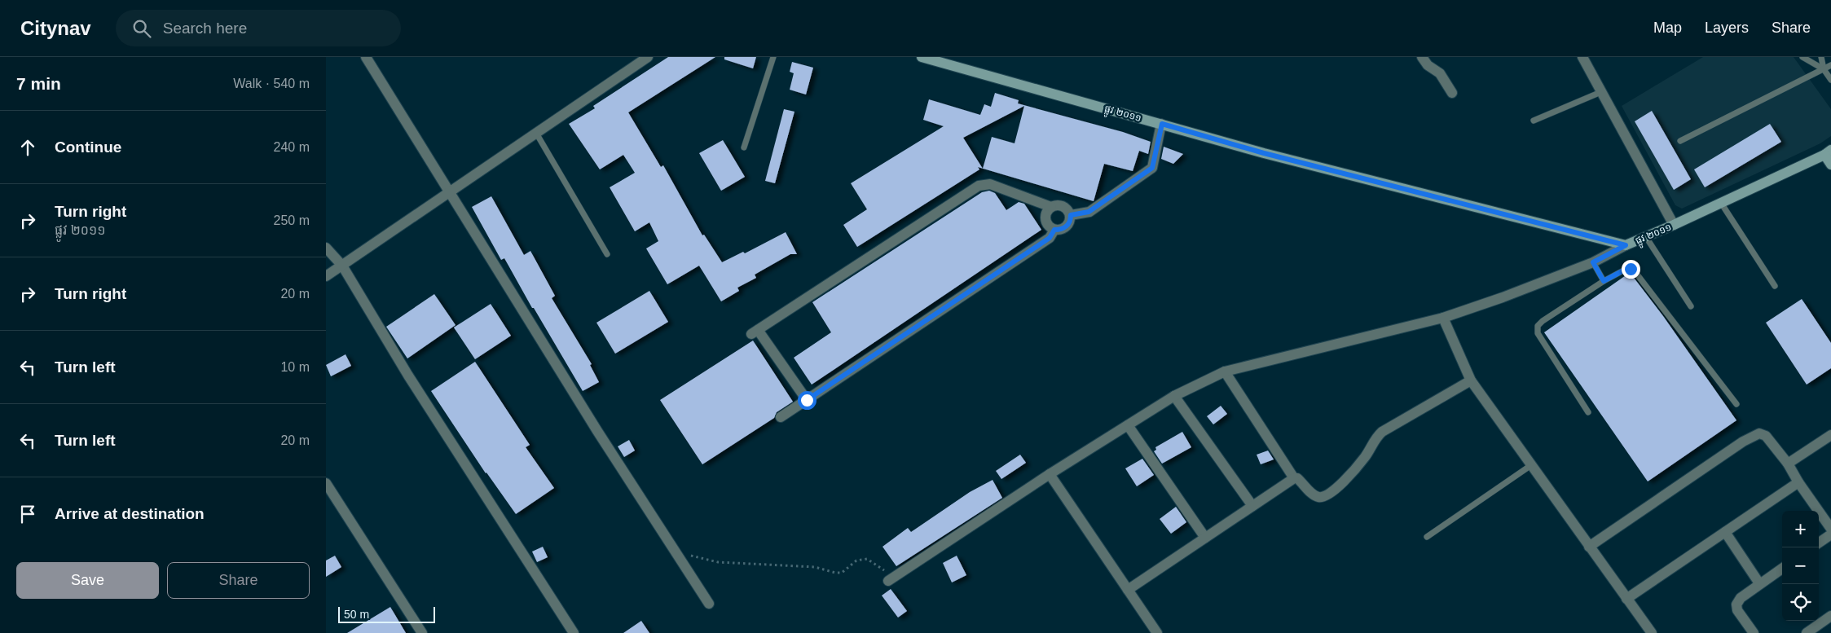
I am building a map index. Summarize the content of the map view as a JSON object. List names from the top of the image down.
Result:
{
  "streets": {
    "main road": ["ផ្លូវ ២០១១"]
  },
  "scale_bar": "50 m",
  "page": {
    "header": "Citynav",
    "search": "Search here",
    "nav": ["Map", "Layers", "Share"],
    "heading": ["7 min", "Walk · 540 m"],
    "list": [
      ["Continue", "240 m"],
      ["Turn right", "ផ្លូវ ២០១១", "250 m"],
      ["Turn right", "20 m"],
      ["Turn left", "10 m"],
      ["Turn left", "20 m"],
      "Arrive at destination"
    ],
    "map_buttons": ["+", "−"],
    "buttons": ["Save", "Share"],
    "scale": "50 m"
  }
}
